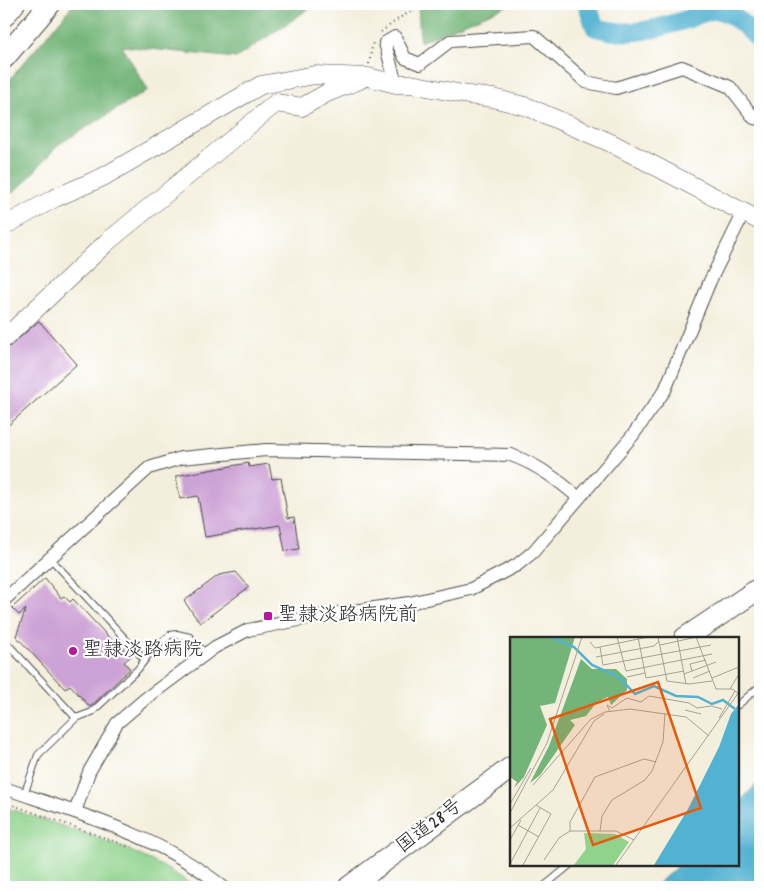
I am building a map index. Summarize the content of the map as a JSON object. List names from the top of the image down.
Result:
{
  "streets": {
    "highway": ["国道28号"]
  },
  "places": {
    "transit": ["聖隷淡路病院前"],
    "other": ["聖隷淡路病院"]
  }
}
